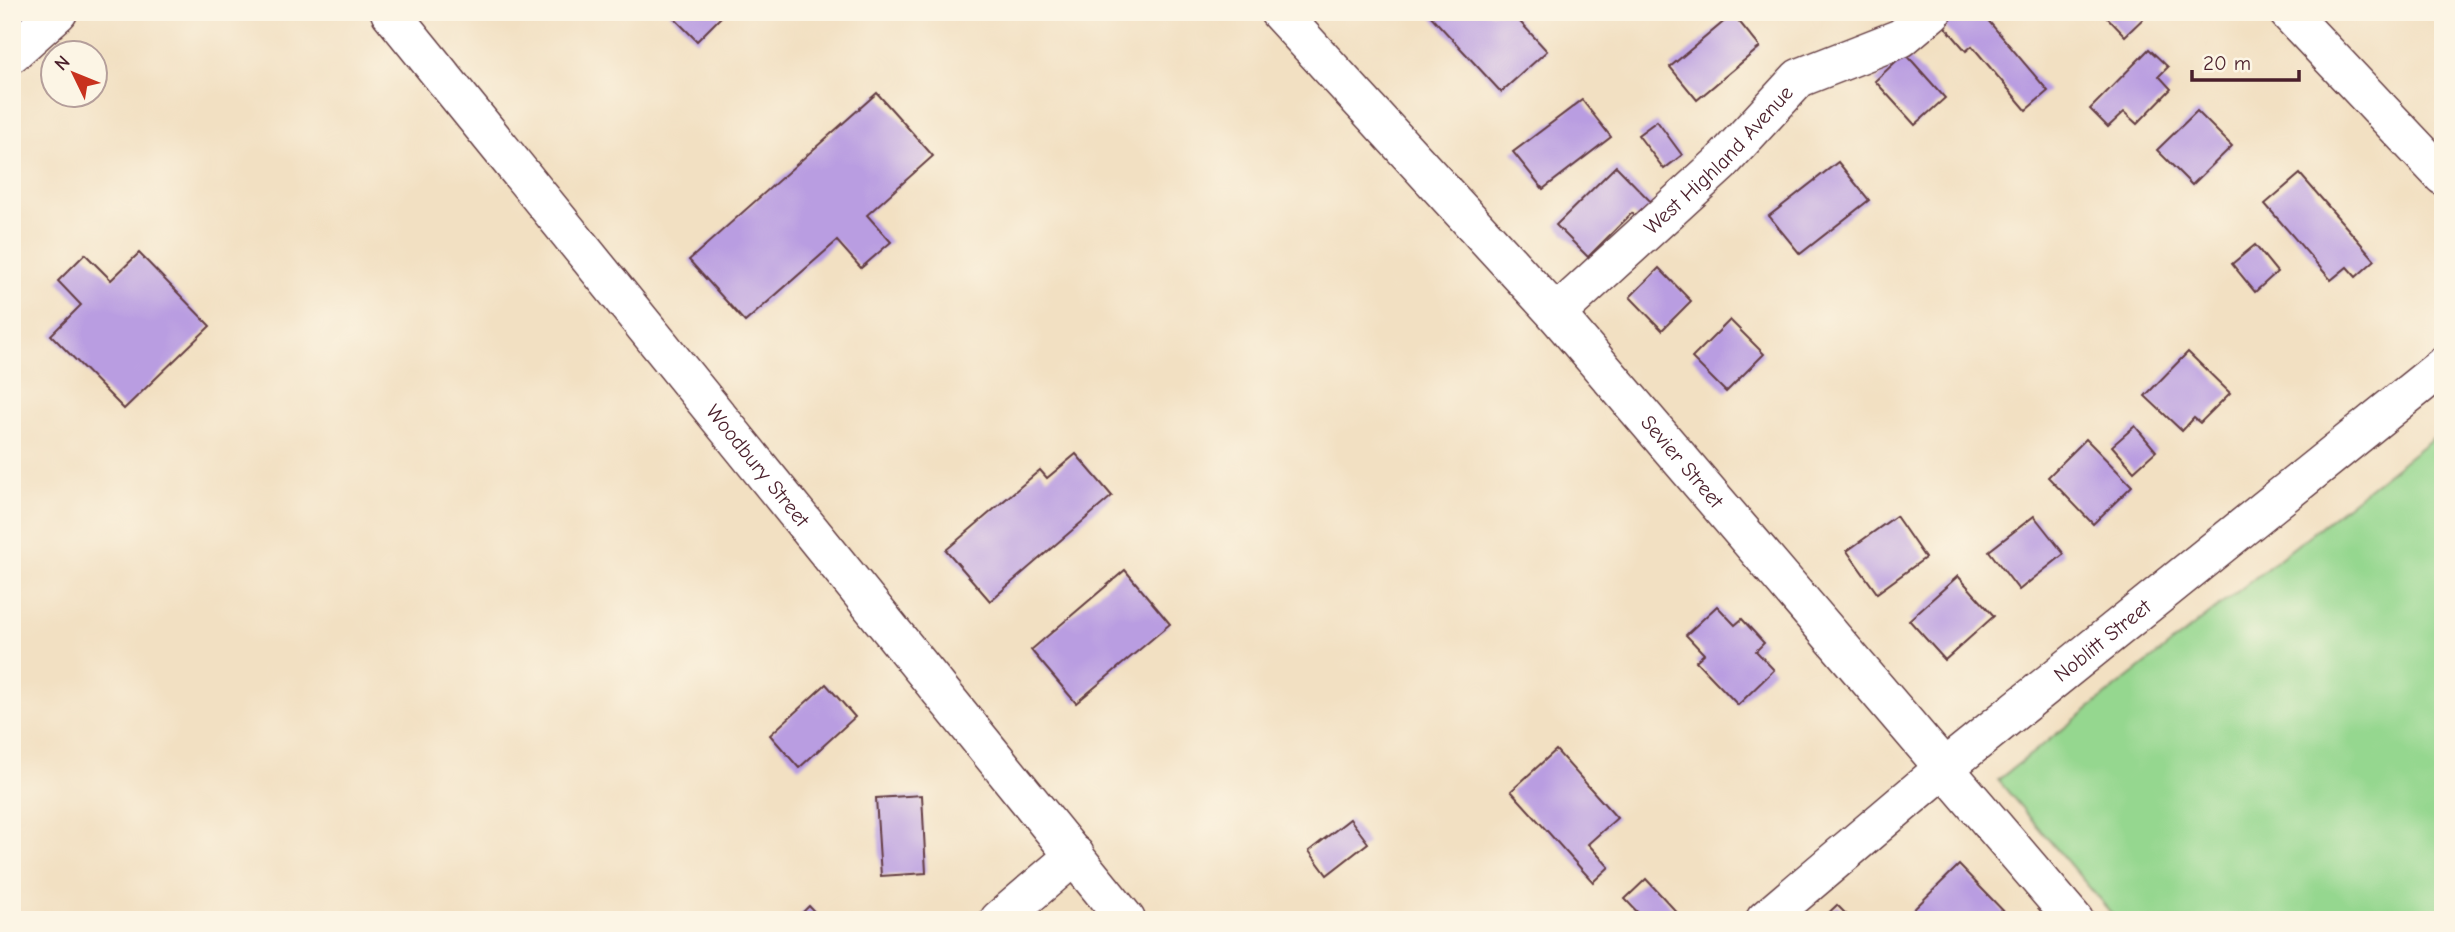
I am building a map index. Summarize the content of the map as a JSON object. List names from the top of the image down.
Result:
{
  "streets": {
    "main road": [
      "West Highland Avenue",
      "Sevier Street",
      "Woodbury Street",
      "Noblitt Street"
    ]
  },
  "crossings": [
    ["West Highland Avenue", "Sevier Street"],
    ["Sevier Street", "Noblitt Street"]
  ],
  "scale_bar": "20 m",
  "north": "top left"
}
